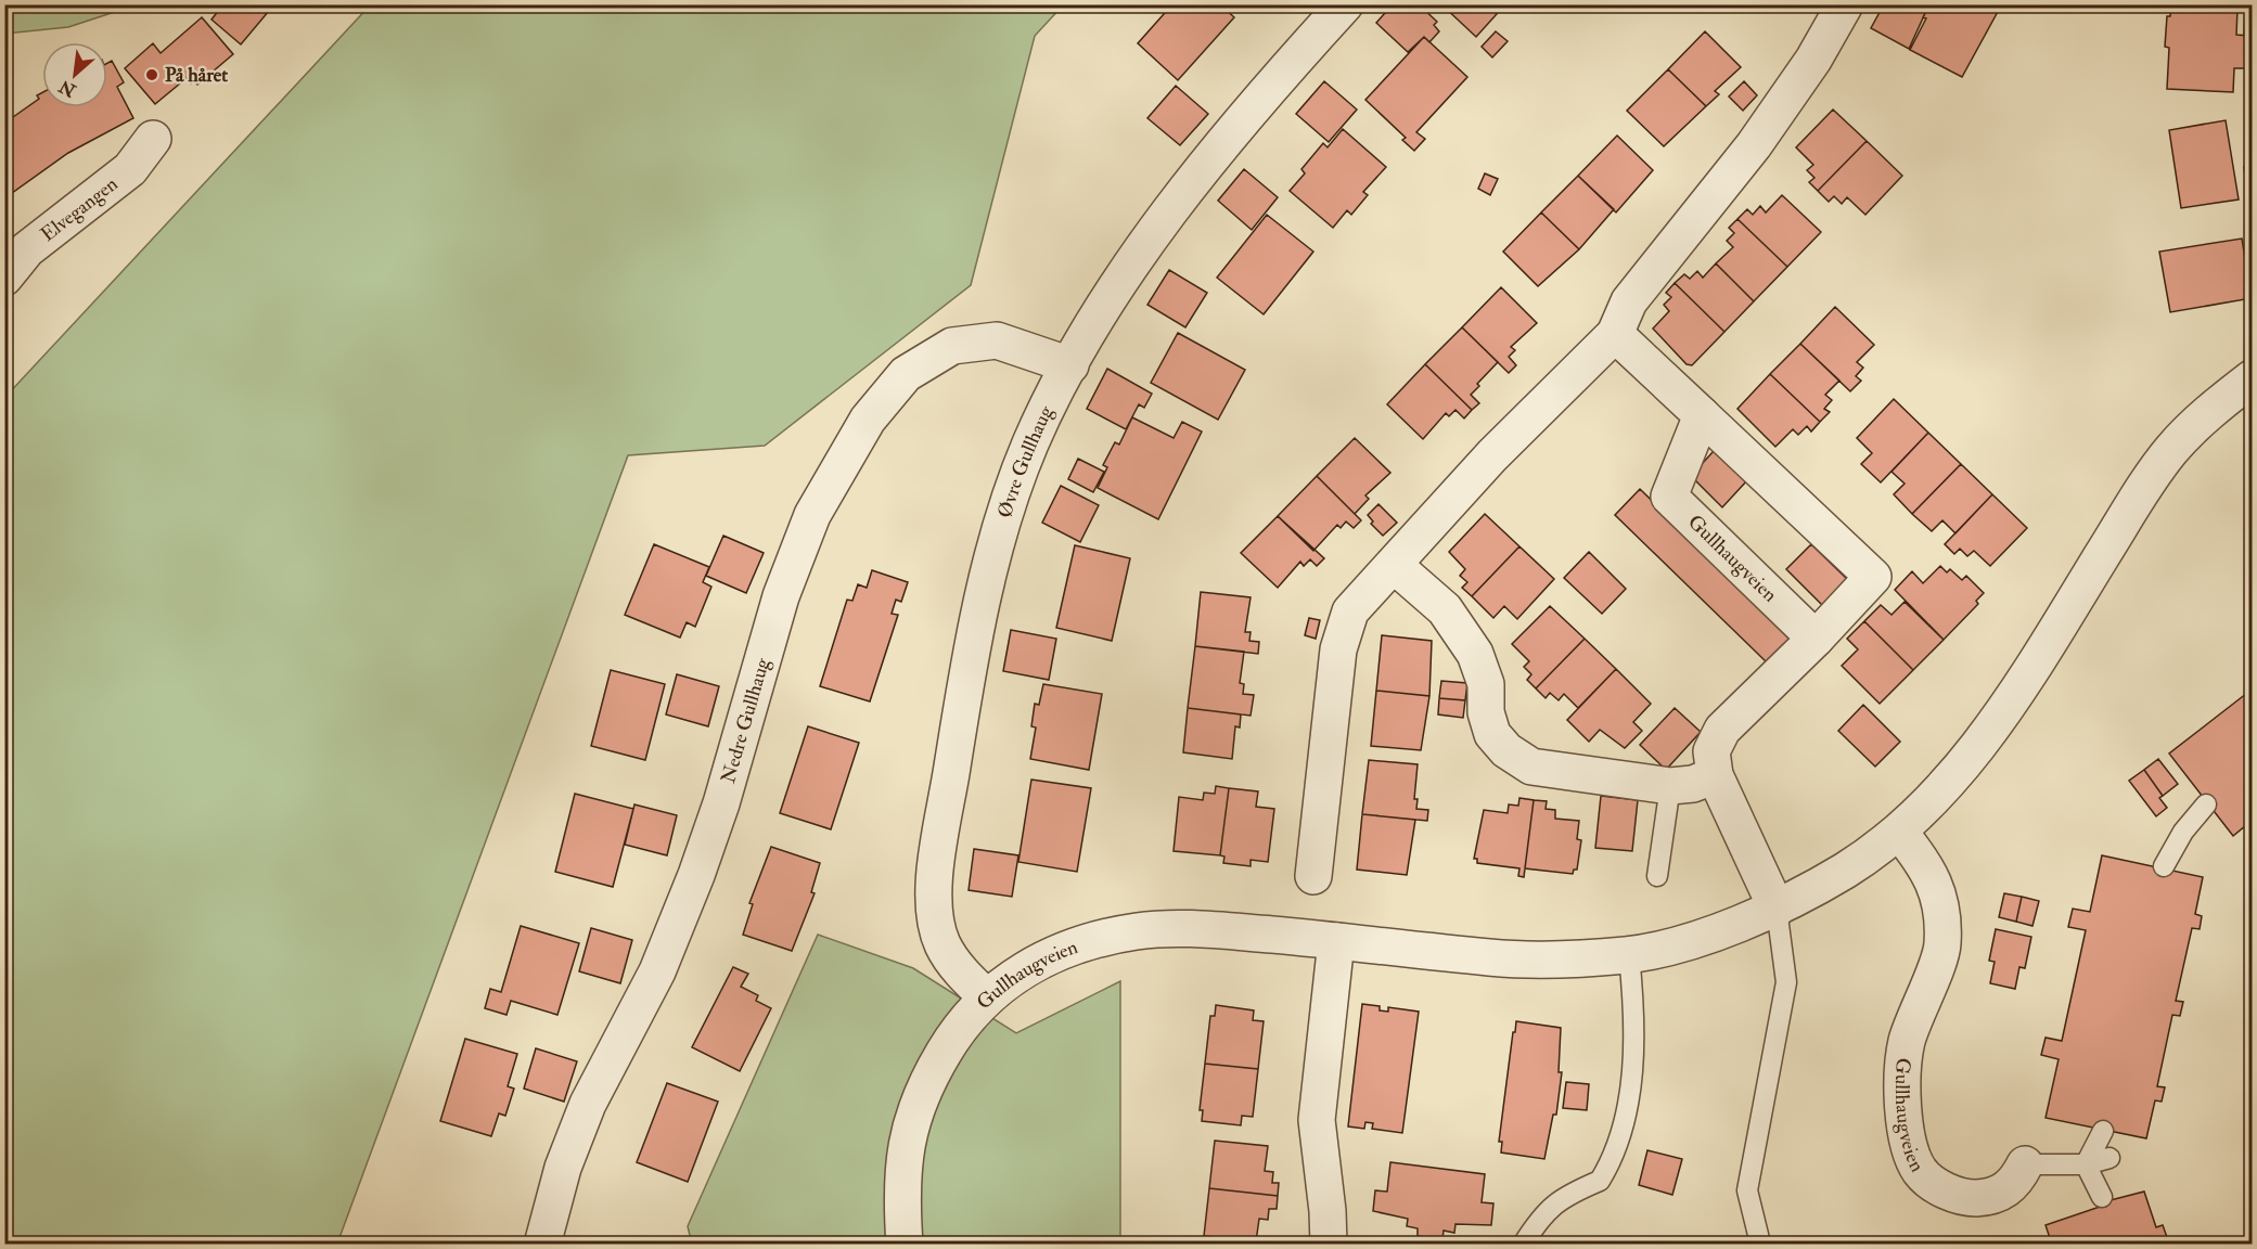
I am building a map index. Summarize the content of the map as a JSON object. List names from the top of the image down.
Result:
{
  "streets": {
    "street": [
      "Elvegangen",
      "Øvre Gullhaug",
      "Gullhaugveien",
      "Nedre Gullhaug"
    ]
  },
  "crossings": [
    ["Øvre Gullhaug", "Gullhaugveien"],
    ["Øvre Gullhaug", "Nedre Gullhaug"]
  ],
  "places": ["På håret"],
  "north": "bottom left"
}
